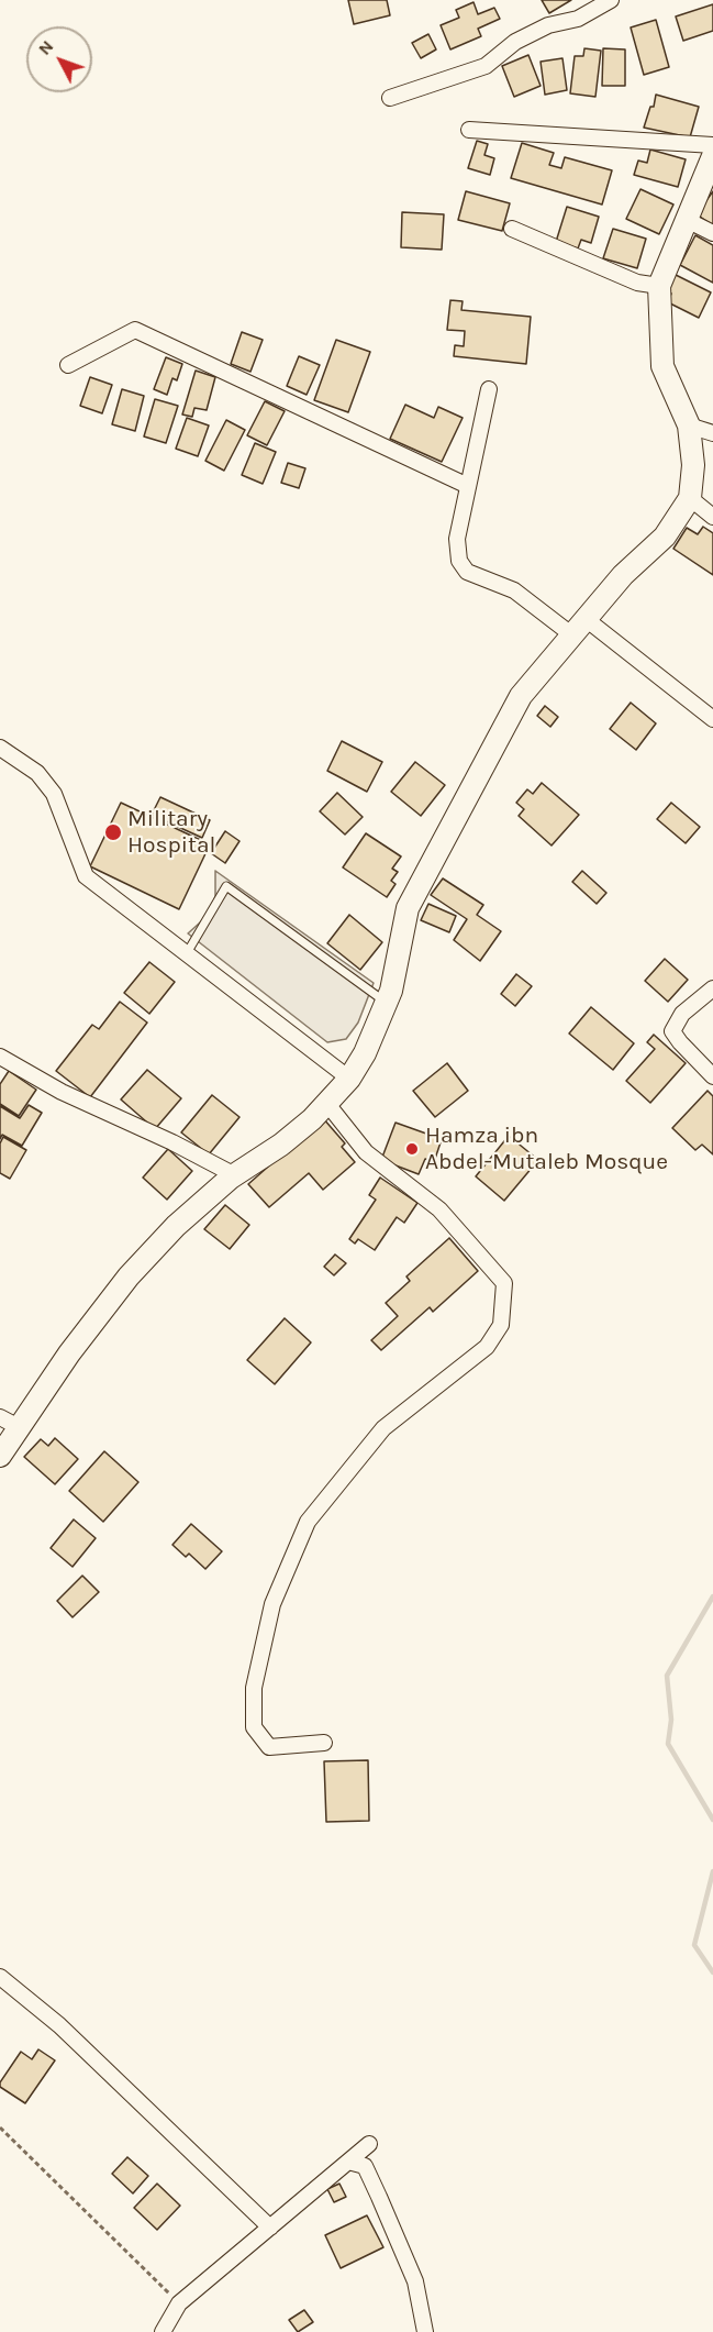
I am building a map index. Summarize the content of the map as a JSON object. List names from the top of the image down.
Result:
{
  "places": ["Military Hospital", "Hamza ibn Abdel-Mutaleb Mosque"],
  "north": "top left"
}
